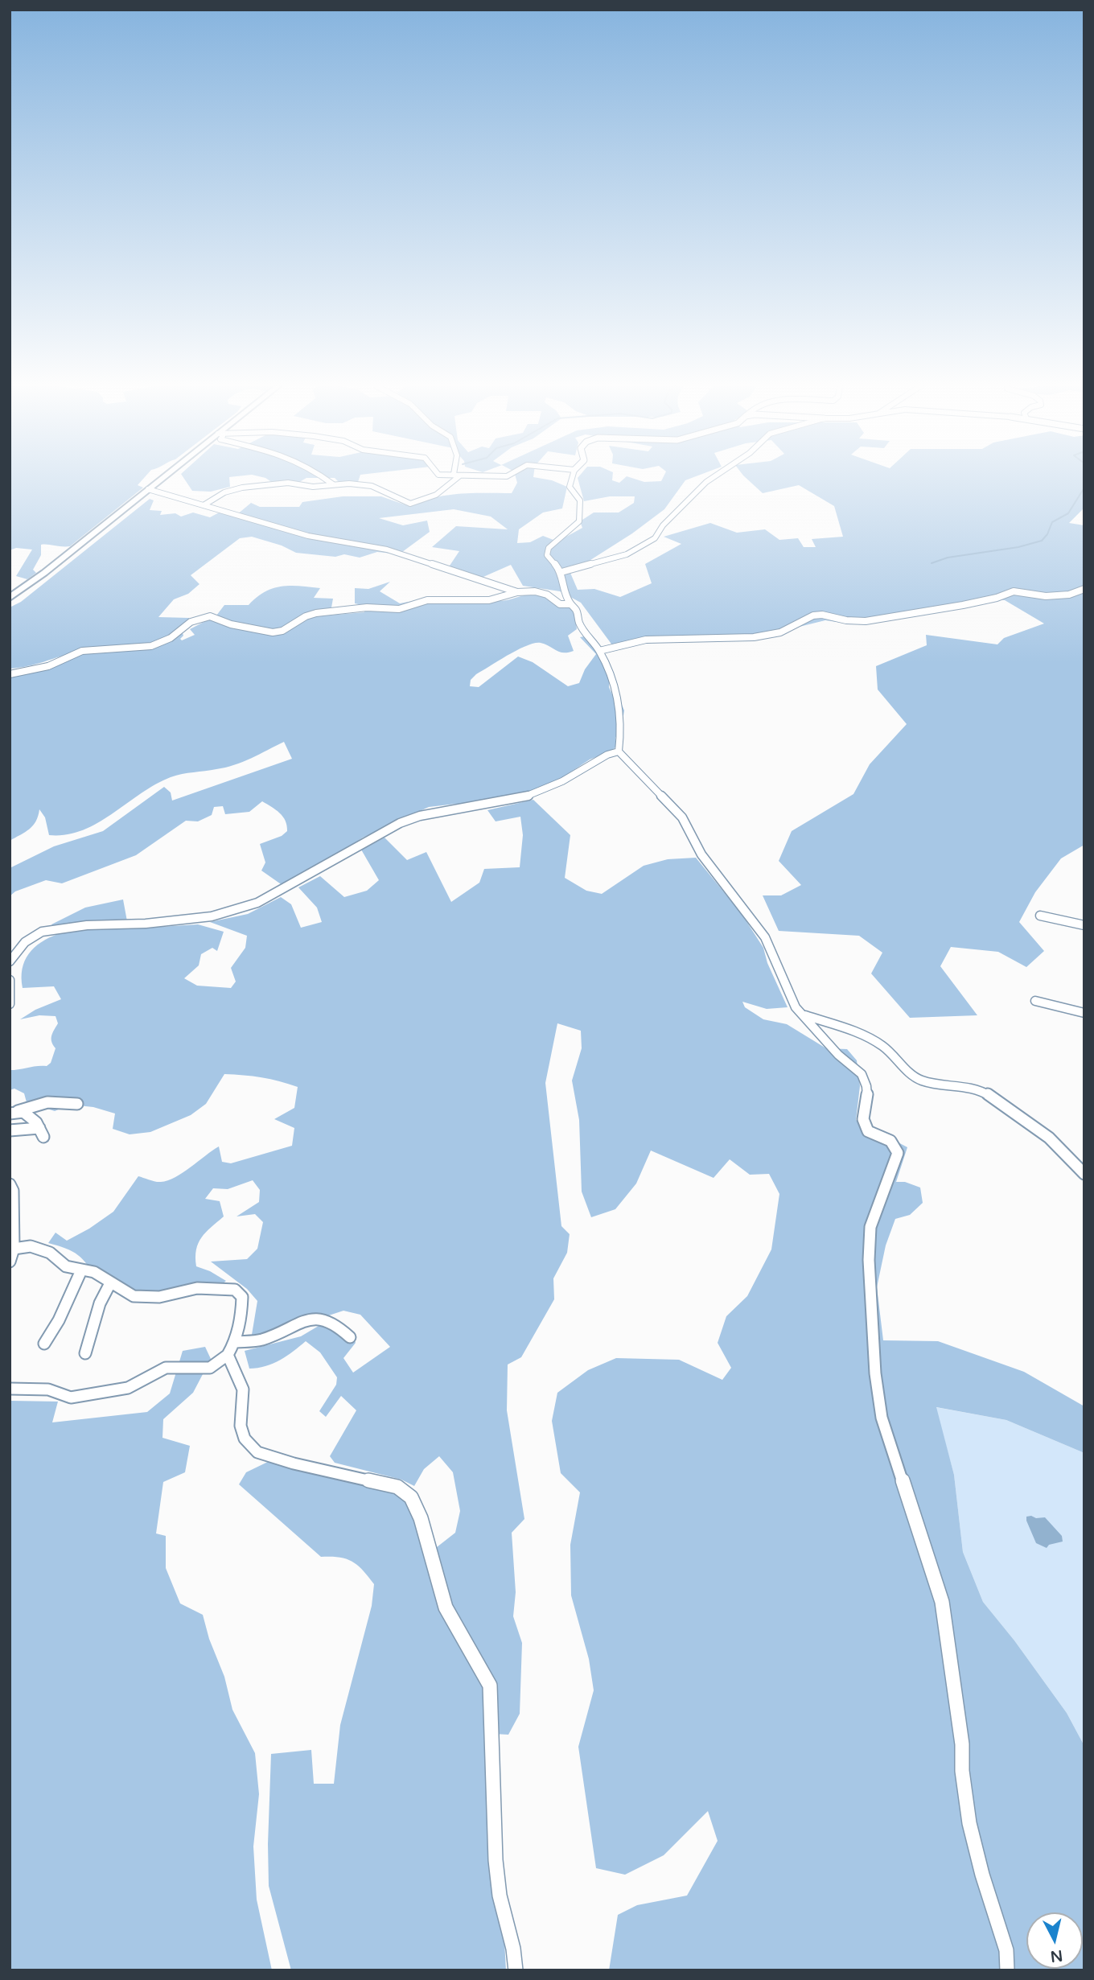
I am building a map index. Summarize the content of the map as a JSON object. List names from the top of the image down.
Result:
{
  "north": "bottom"
}
